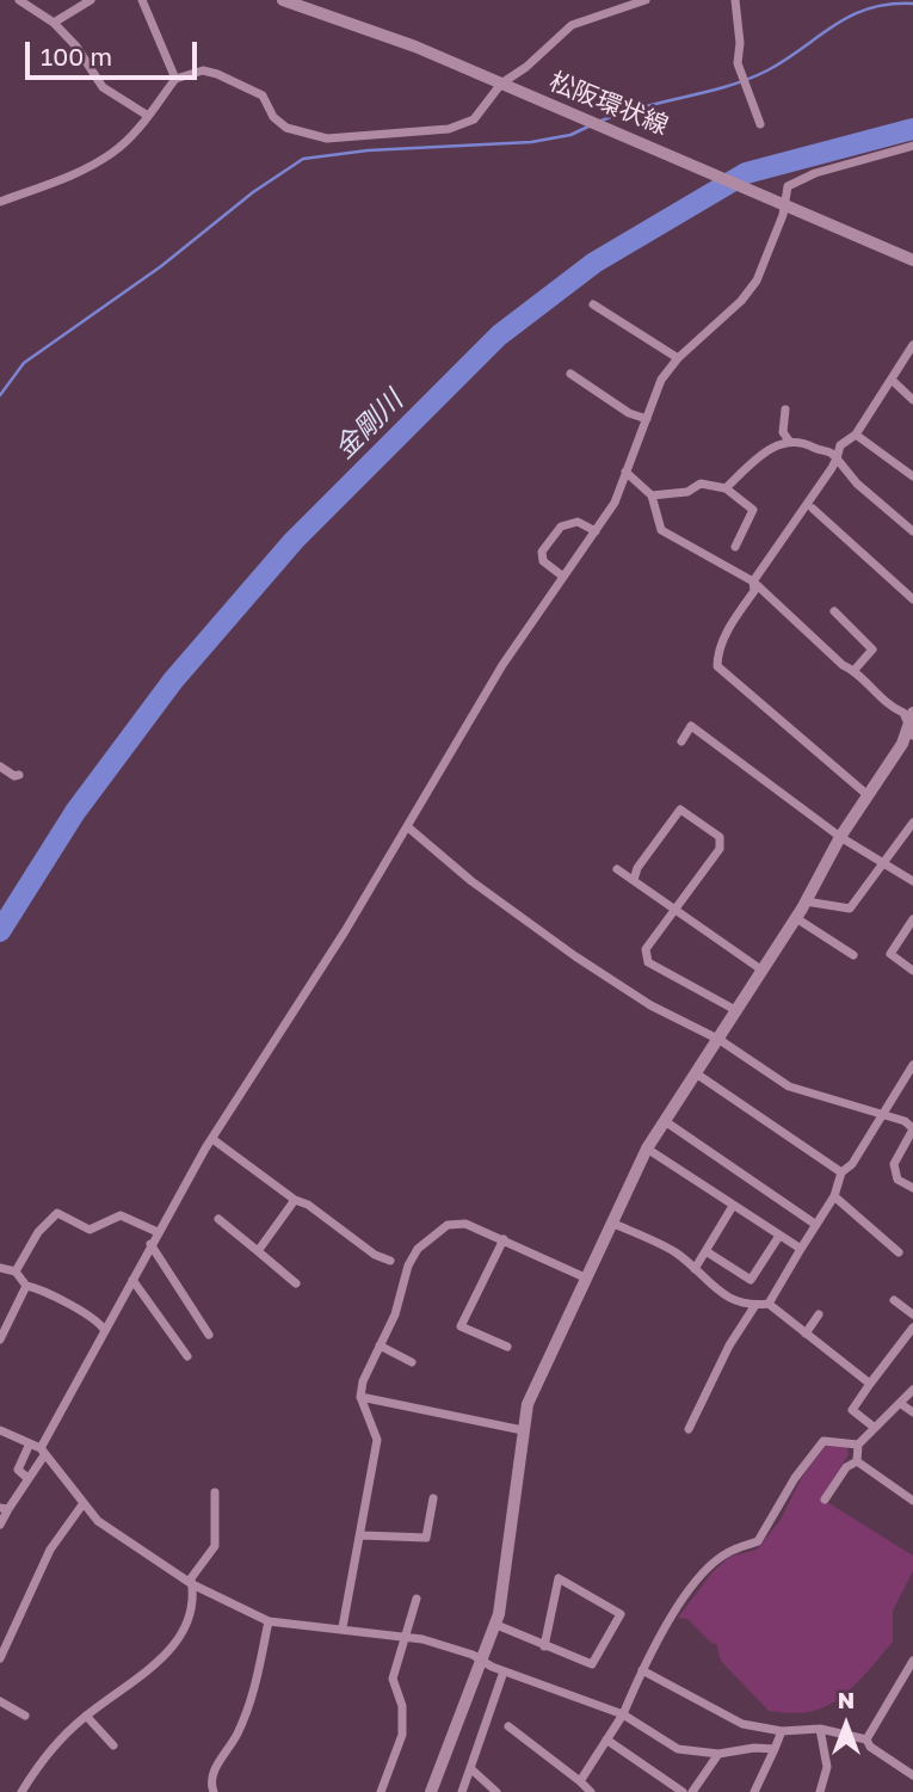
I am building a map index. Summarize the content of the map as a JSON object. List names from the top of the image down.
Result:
{
  "streets": {
    "main road": ["松阪環状線"]
  },
  "water": ["金剛川"],
  "scale_bar": "100 m",
  "north": "top"
}
